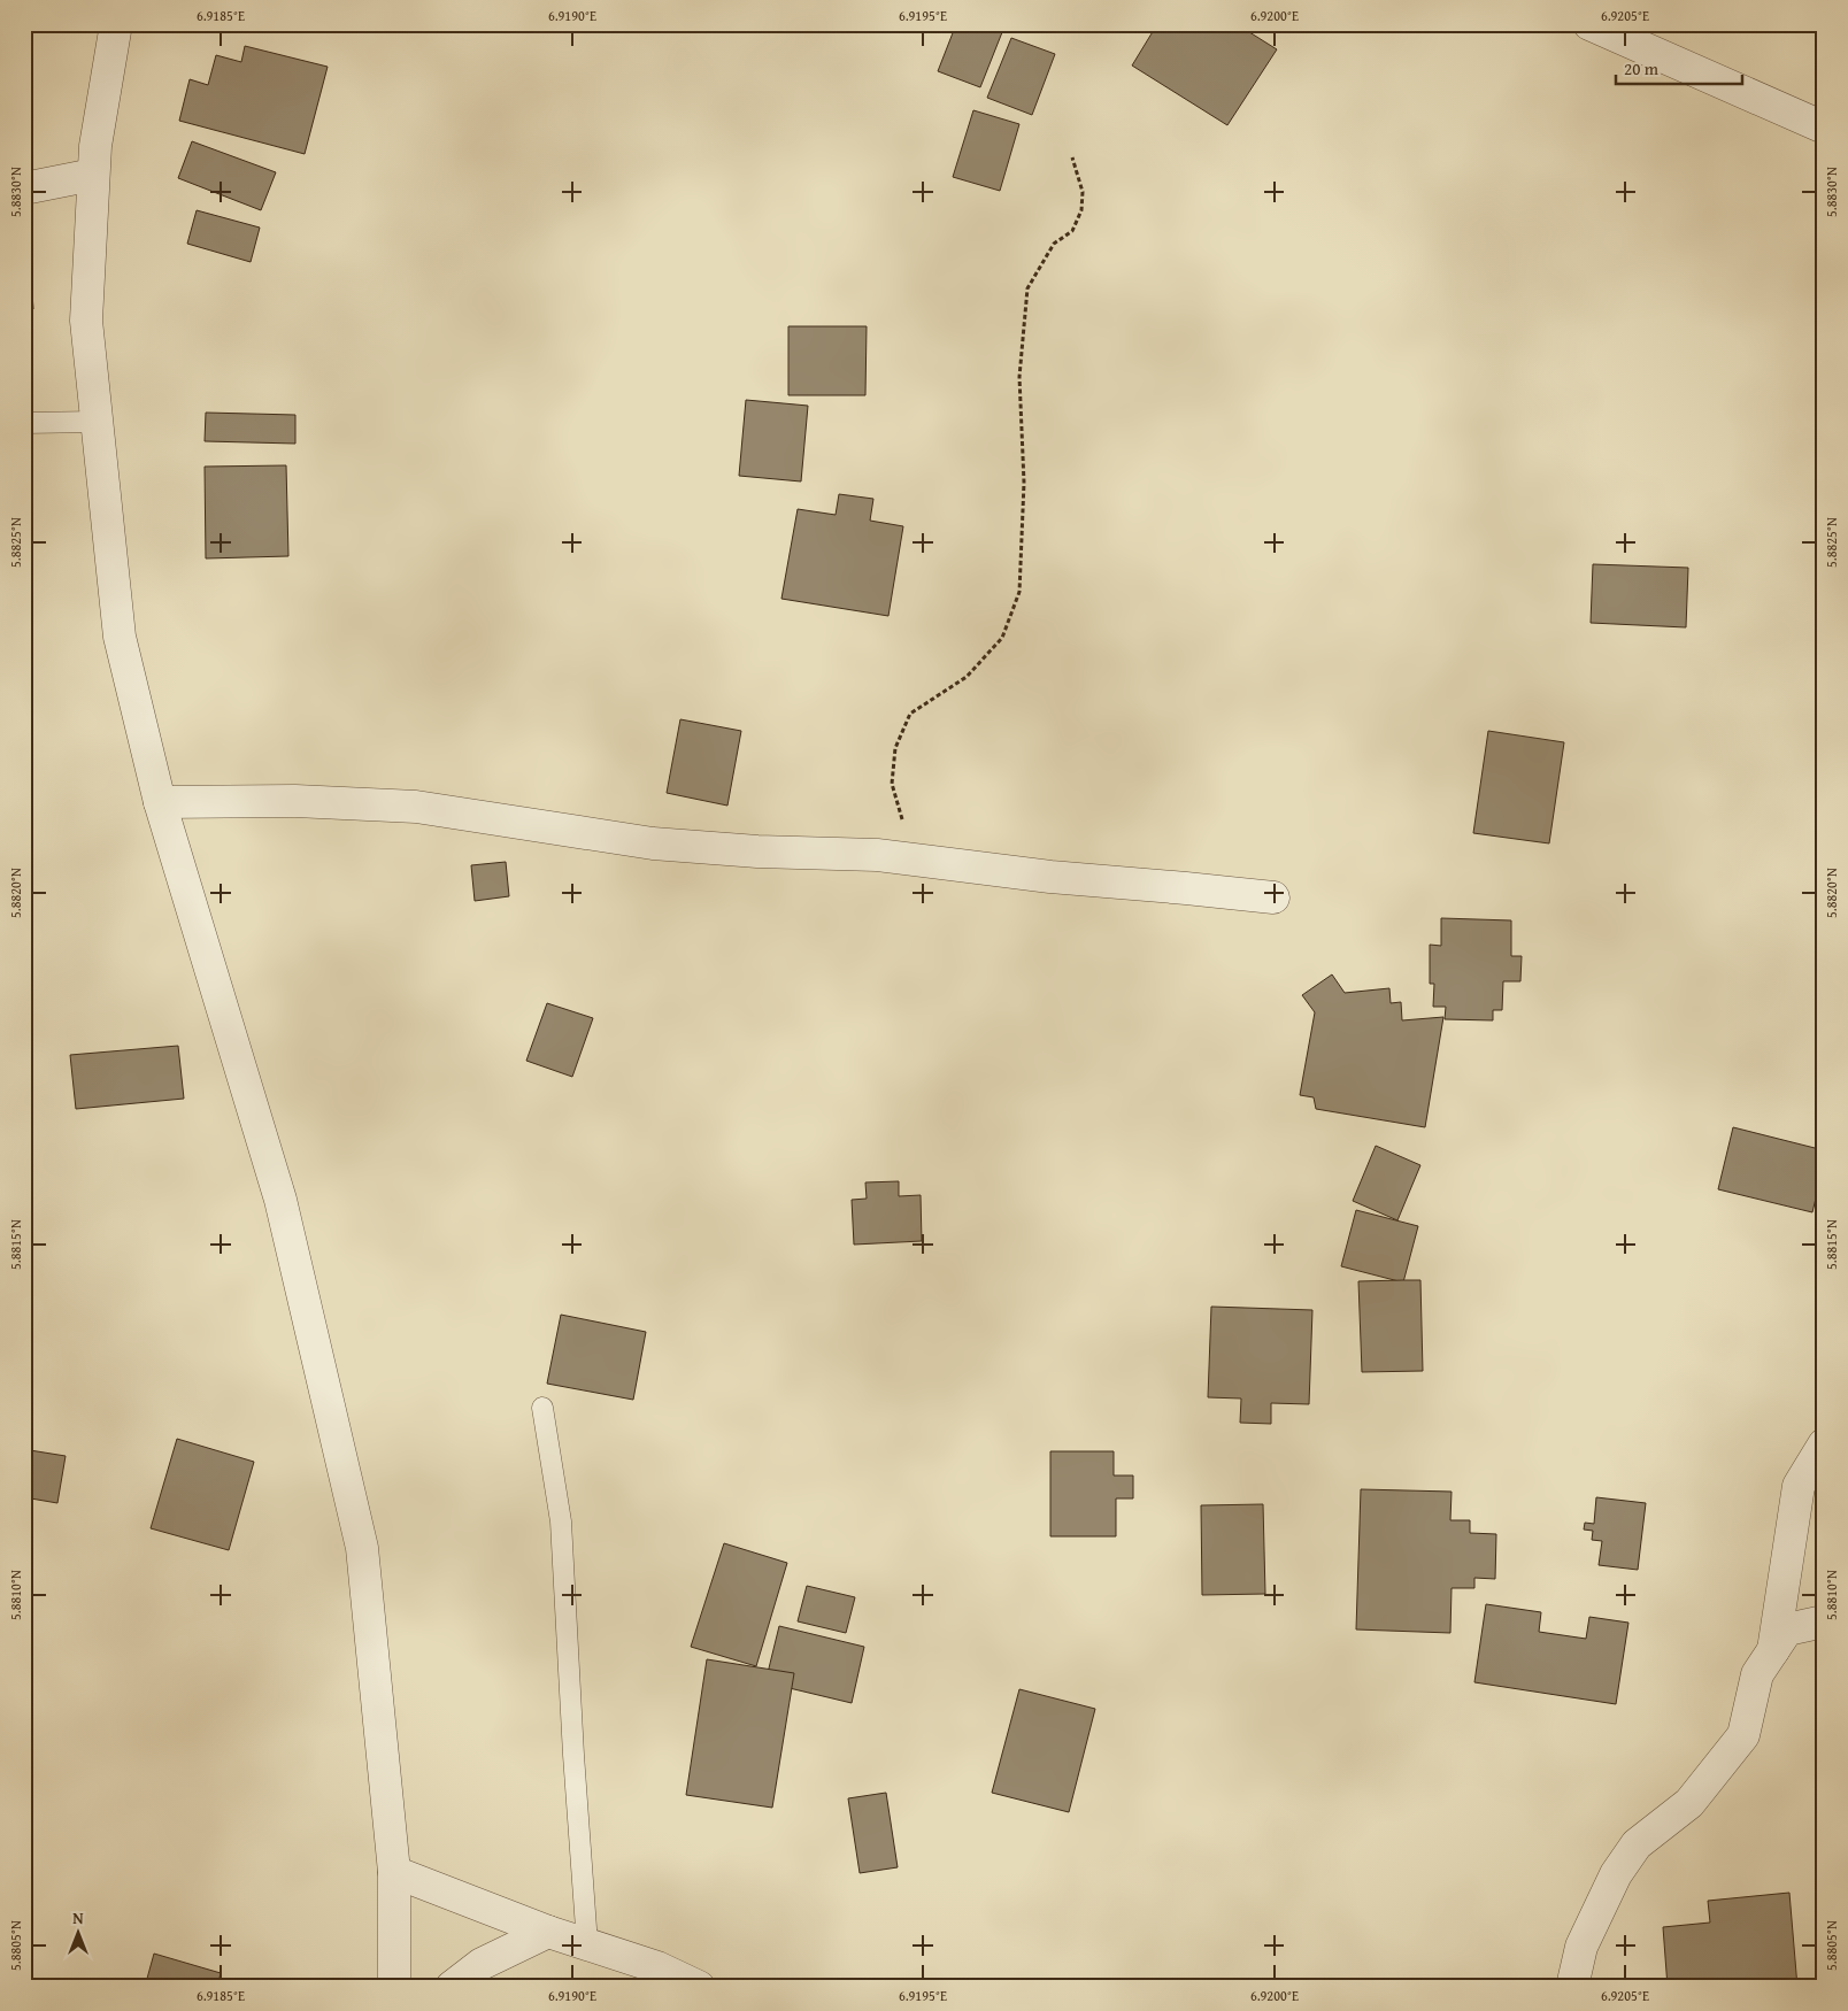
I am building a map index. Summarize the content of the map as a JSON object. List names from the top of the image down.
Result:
{
  "scale_bar": "20 m",
  "north": "top",
  "coordinates": [
    "6.9185°E",
    "6.9190°E",
    "6.9195°E",
    "6.9200°E",
    "6.9205°E",
    "5.8830°N",
    "5.8825°N",
    "5.8820°N",
    "5.8815°N",
    "5.8810°N",
    "5.8805°N"
  ]
}
